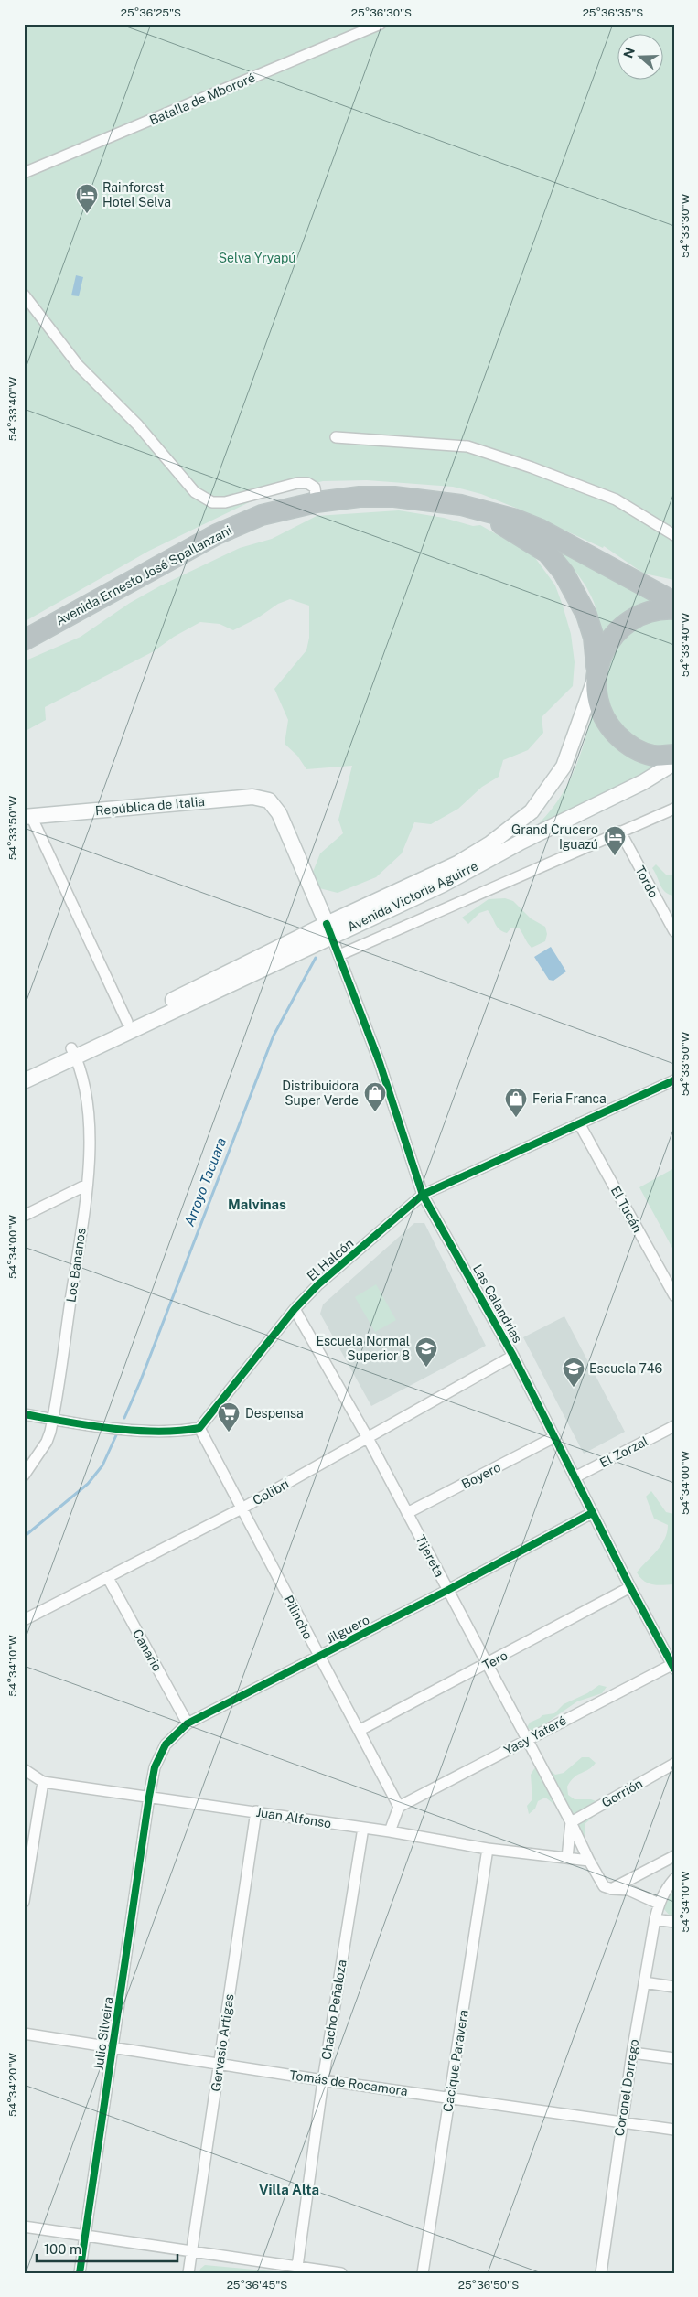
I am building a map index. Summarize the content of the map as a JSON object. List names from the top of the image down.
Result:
{
  "streets": {
    "highway": ["Avenida Ernesto José Spallanzani"],
    "main road": ["República de Italia", "Avenida Victoria Aguirre"],
    "street": [
      "Batalla de Mbororé",
      "Tordo",
      "El Tucán",
      "El Halcón",
      "Los Bananos",
      "Las Calandrias",
      "El Zorzal",
      "Boyero",
      "Colibrí",
      "Tijereta",
      "Pilincho",
      "Jilguero",
      "Canario",
      "Tero",
      "Yasy Yateré",
      "Gorrión",
      "Juan Alfonso",
      "Chacho Peñaloza",
      "Julio Silveira",
      "Gervasio Artigas",
      "Cacique Paravera",
      "Tomás de Rocamora",
      "Coronel Dorrego"
    ]
  },
  "crossings": [
    ["Avenida Ernesto José Spallanzani", "Avenida Victoria Aguirre"],
    ["República de Italia", "Avenida Victoria Aguirre"],
    ["República de Italia", "Las Calandrias"],
    ["Avenida Victoria Aguirre", "Los Bananos"],
    ["Avenida Victoria Aguirre", "Las Calandrias"],
    ["El Tucán", "El Halcón"],
    ["El Halcón", "Las Calandrias"],
    ["El Halcón", "Tijereta"],
    ["El Halcón", "Pilincho"],
    ["Las Calandrias", "El Zorzal"],
    ["Las Calandrias", "Boyero"],
    ["Las Calandrias", "Colibrí"],
    ["Las Calandrias", "Jilguero"],
    ["Las Calandrias", "Tero"],
    ["Las Calandrias", "Yasy Yateré"],
    ["Boyero", "Tijereta"],
    ["Colibrí", "Tijereta"],
    ["Colibrí", "Pilincho"],
    ["Colibrí", "Canario"],
    ["Tijereta", "Jilguero"],
    ["Tijereta", "Tero"],
    ["Tijereta", "Yasy Yateré"],
    ["Tijereta", "Gorrión"],
    ["Tijereta", "Juan Alfonso"],
    ["Pilincho", "Jilguero"],
    ["Pilincho", "Tero"],
    ["Pilincho", "Yasy Yateré"],
    ["Jilguero", "Canario"],
    ["Jilguero", "Juan Alfonso"],
    ["Jilguero", "Julio Silveira"],
    ["Juan Alfonso", "Chacho Peñaloza"],
    ["Juan Alfonso", "Julio Silveira"],
    ["Juan Alfonso", "Gervasio Artigas"],
    ["Juan Alfonso", "Cacique Paravera"],
    ["Chacho Peñaloza", "Tomás de Rocamora"],
    ["Julio Silveira", "Tomás de Rocamora"],
    ["Gervasio Artigas", "Tomás de Rocamora"],
    ["Cacique Paravera", "Tomás de Rocamora"],
    ["Tomás de Rocamora", "Coronel Dorrego"]
  ],
  "districts": ["Malvinas", "Villa Alta"],
  "water": ["Arroyo Tacuara"],
  "parks": ["Selva Yryapú"],
  "places": {
    "hotel": ["Rainforest Hotel Selva", "Grand Crucero Iguazú"],
    "shop": ["Distribuidora Super Verde", "Feria Franca"],
    "school or university": ["Escuela Normal Superior 8", "Escuela 746"],
    "supermarket": ["Despensa"]
  },
  "scale_bar": "100 m",
  "north": "left",
  "coordinates": [
    "25°36'25\"S",
    "25°36'30\"S",
    "25°36'35\"S",
    "54°33'30\"W",
    "54°33'40\"W",
    "54°33'50\"W",
    "54°34'00\"W",
    "54°34'10\"W",
    "54°34'20\"W",
    "25°36'45\"S",
    "25°36'50\"S"
  ]
}
